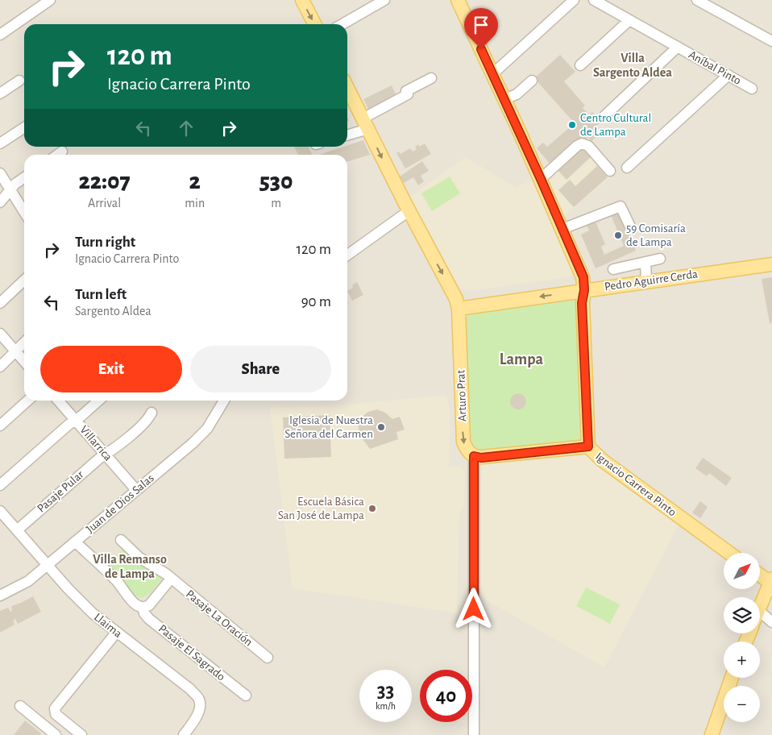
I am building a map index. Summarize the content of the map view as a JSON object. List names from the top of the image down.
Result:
{
  "streets": {
    "main road": ["Pedro Aguirre Cerda", "Arturo Prat", "Ignacio Carrera Pinto"],
    "street": [
      "Aníbal Pinto",
      "Villarrica",
      "Pasaje Pular",
      "Juan de Dios Salas",
      "Pasaje La Oración",
      "Llaima",
      "Pasaje El Sagrado"
    ]
  },
  "crossings": [
    ["Pedro Aguirre Cerda", "Arturo Prat"],
    ["Arturo Prat", "Ignacio Carrera Pinto"],
    ["Villarrica", "Pasaje Pular"],
    ["Villarrica", "Juan de Dios Salas"],
    ["Pasaje Pular", "Llaima"],
    ["Juan de Dios Salas", "Llaima"],
    ["Juan de Dios Salas", "Pasaje El Sagrado"]
  ],
  "one_way": ["Pedro Aguirre Cerda", "Arturo Prat"],
  "districts": ["Villa Sargento Aldea", "Lampa", "Villa Remanso de Lampa"],
  "places": [
    "Centro Cultural de Lampa",
    "59 Comisaría de Lampa",
    "Iglesia de Nuestra Señora del Carmen",
    "Escuela Básica San José de Lampa"
  ],
  "north": "top right",
  "page": {
    "turn": ["120 m", "Ignacio Carrera Pinto"],
    "eta": [
      "22:07",
      "Arrival",
      "2",
      "min",
      "530",
      "m"
    ],
    "list": [
      {
        "name": "Turn right",
        "note": "Ignacio Carrera Pinto",
        "value": "120 m"
      },
      {
        "name": "Turn left",
        "note": "Sargento Aldea",
        "value": "90 m"
      }
    ],
    "buttons": ["Exit", "Share"],
    "map_buttons": ["+", "−"],
    "speed": "33 km/h",
    "limit": "40"
  }
}
